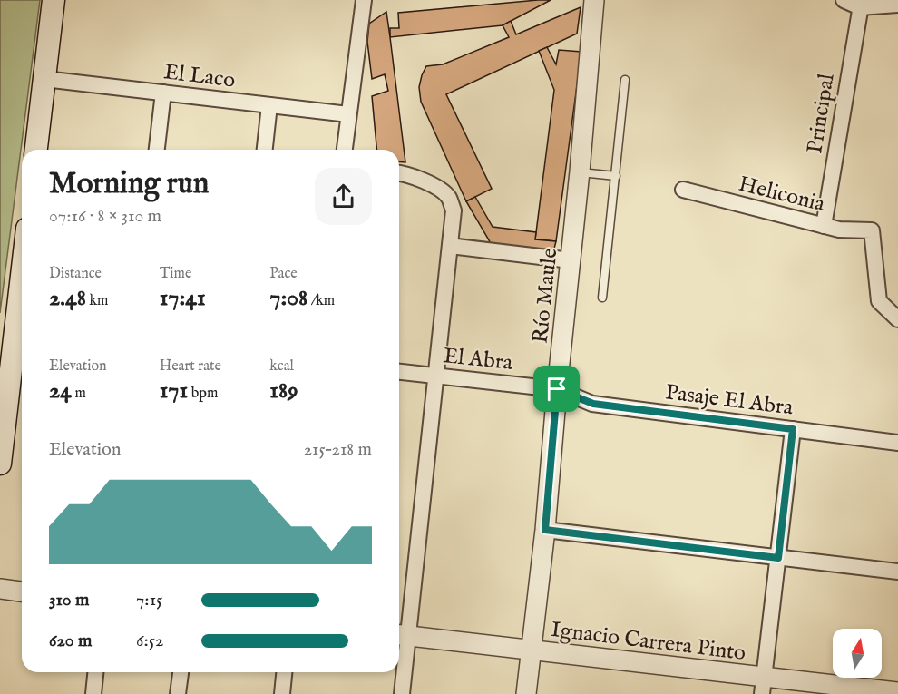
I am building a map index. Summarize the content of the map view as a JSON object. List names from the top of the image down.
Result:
{
  "streets": {
    "street": [
      "El Laco",
      "Principal",
      "Heliconia",
      "Río Maule",
      "El Abra",
      "Pasaje El Abra",
      "Ignacio Carrera Pinto"
    ]
  },
  "crossings": [
    ["Principal", "Heliconia"],
    ["Río Maule", "El Abra"],
    ["Río Maule", "Pasaje El Abra"],
    ["Río Maule", "Ignacio Carrera Pinto"],
    ["El Abra", "Pasaje El Abra"]
  ],
  "north": "top",
  "page": {
    "heading": ["Morning run", "07:16 · 8 × 310 m"],
    "stats": [
      ["Distance", "2.48 km"],
      ["Time", "17:41"],
      ["Pace", "7:08 /km"],
      ["Elevation", "24 m"],
      ["Heart rate", "171 bpm"],
      ["kcal", "189"]
    ],
    "chart": ["Elevation", "215–218 m"],
    "list": [
      {
        "name": "310 m",
        "note": "7:15"
      },
      {
        "name": "620 m",
        "note": "6:52"
      }
    ]
  }
}
